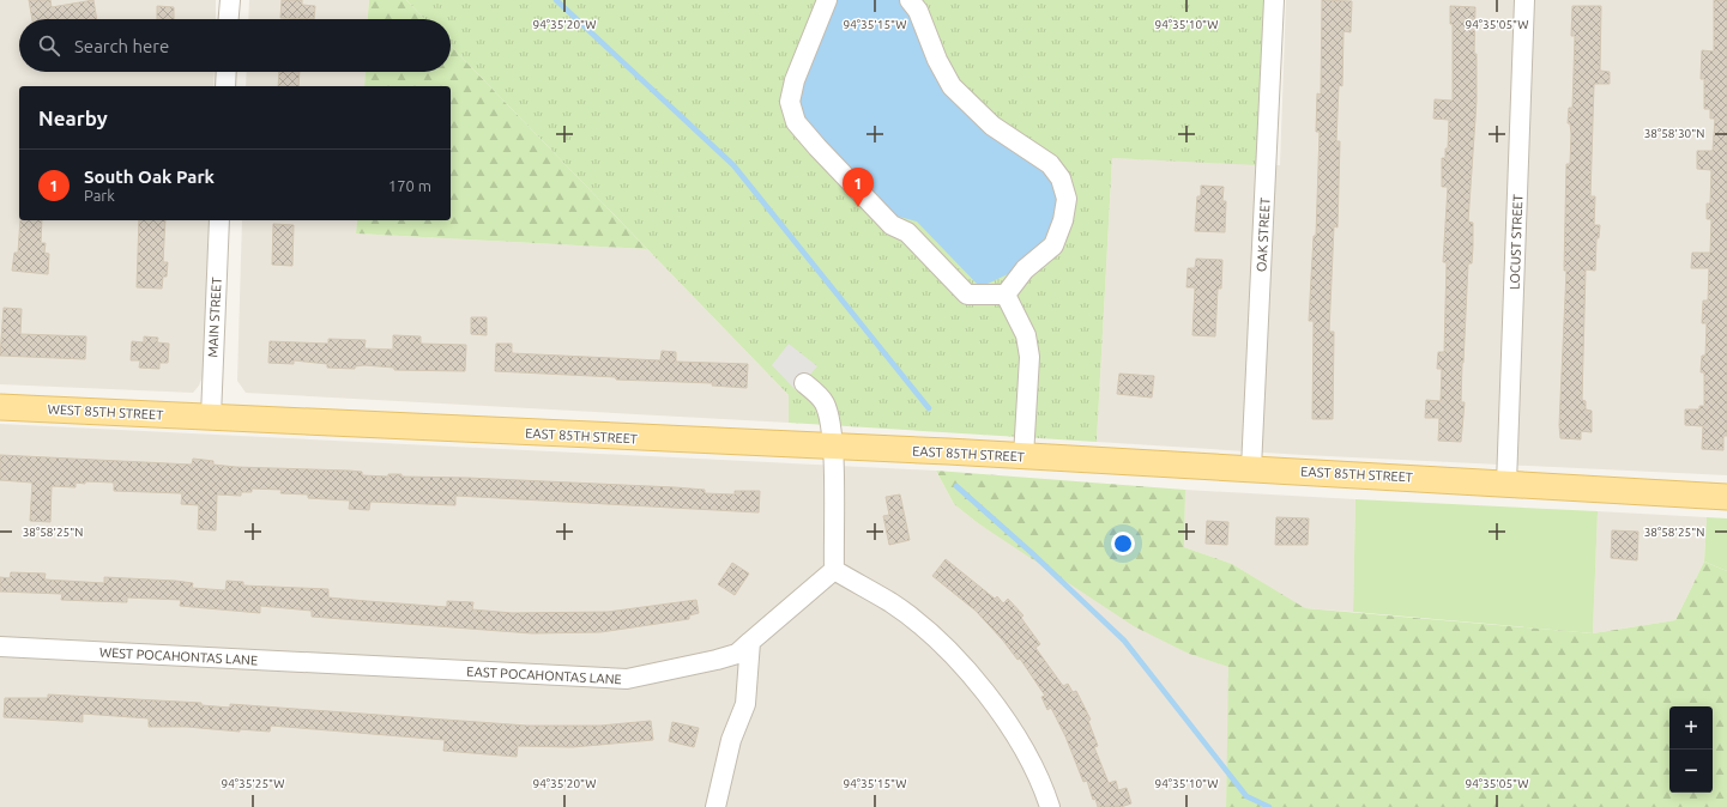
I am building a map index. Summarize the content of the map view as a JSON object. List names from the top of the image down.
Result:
{
  "streets": {
    "main road": ["WEST 85TH STREET", "EAST 85TH STREET"],
    "street": [
      "OAK STREET",
      "LOCUST STREET",
      "MAIN STREET",
      "WEST POCAHONTAS LANE",
      "EAST POCAHONTAS LANE"
    ]
  },
  "crossings": [
    ["OAK STREET", "EAST 85TH STREET"],
    ["LOCUST STREET", "EAST 85TH STREET"],
    ["MAIN STREET", "WEST 85TH STREET"],
    ["MAIN STREET", "EAST 85TH STREET"],
    ["WEST 85TH STREET", "EAST 85TH STREET"],
    ["WEST POCAHONTAS LANE", "EAST POCAHONTAS LANE"]
  ],
  "page": {
    "search": "Search here",
    "heading": "Nearby",
    "list": [
      {
        "mark": "1",
        "name": "South Oak Park",
        "note": "Park",
        "value": "170 m"
      }
    ],
    "pins": "1",
    "map_buttons": ["+", "−"]
  },
  "coordinates": [
    "94°35'20\"W",
    "94°35'15\"W",
    "94°35'10\"W",
    "94°35'05\"W",
    "38°58'30\"N",
    "38°58'25\"N",
    "94°35'25\"W"
  ]
}
